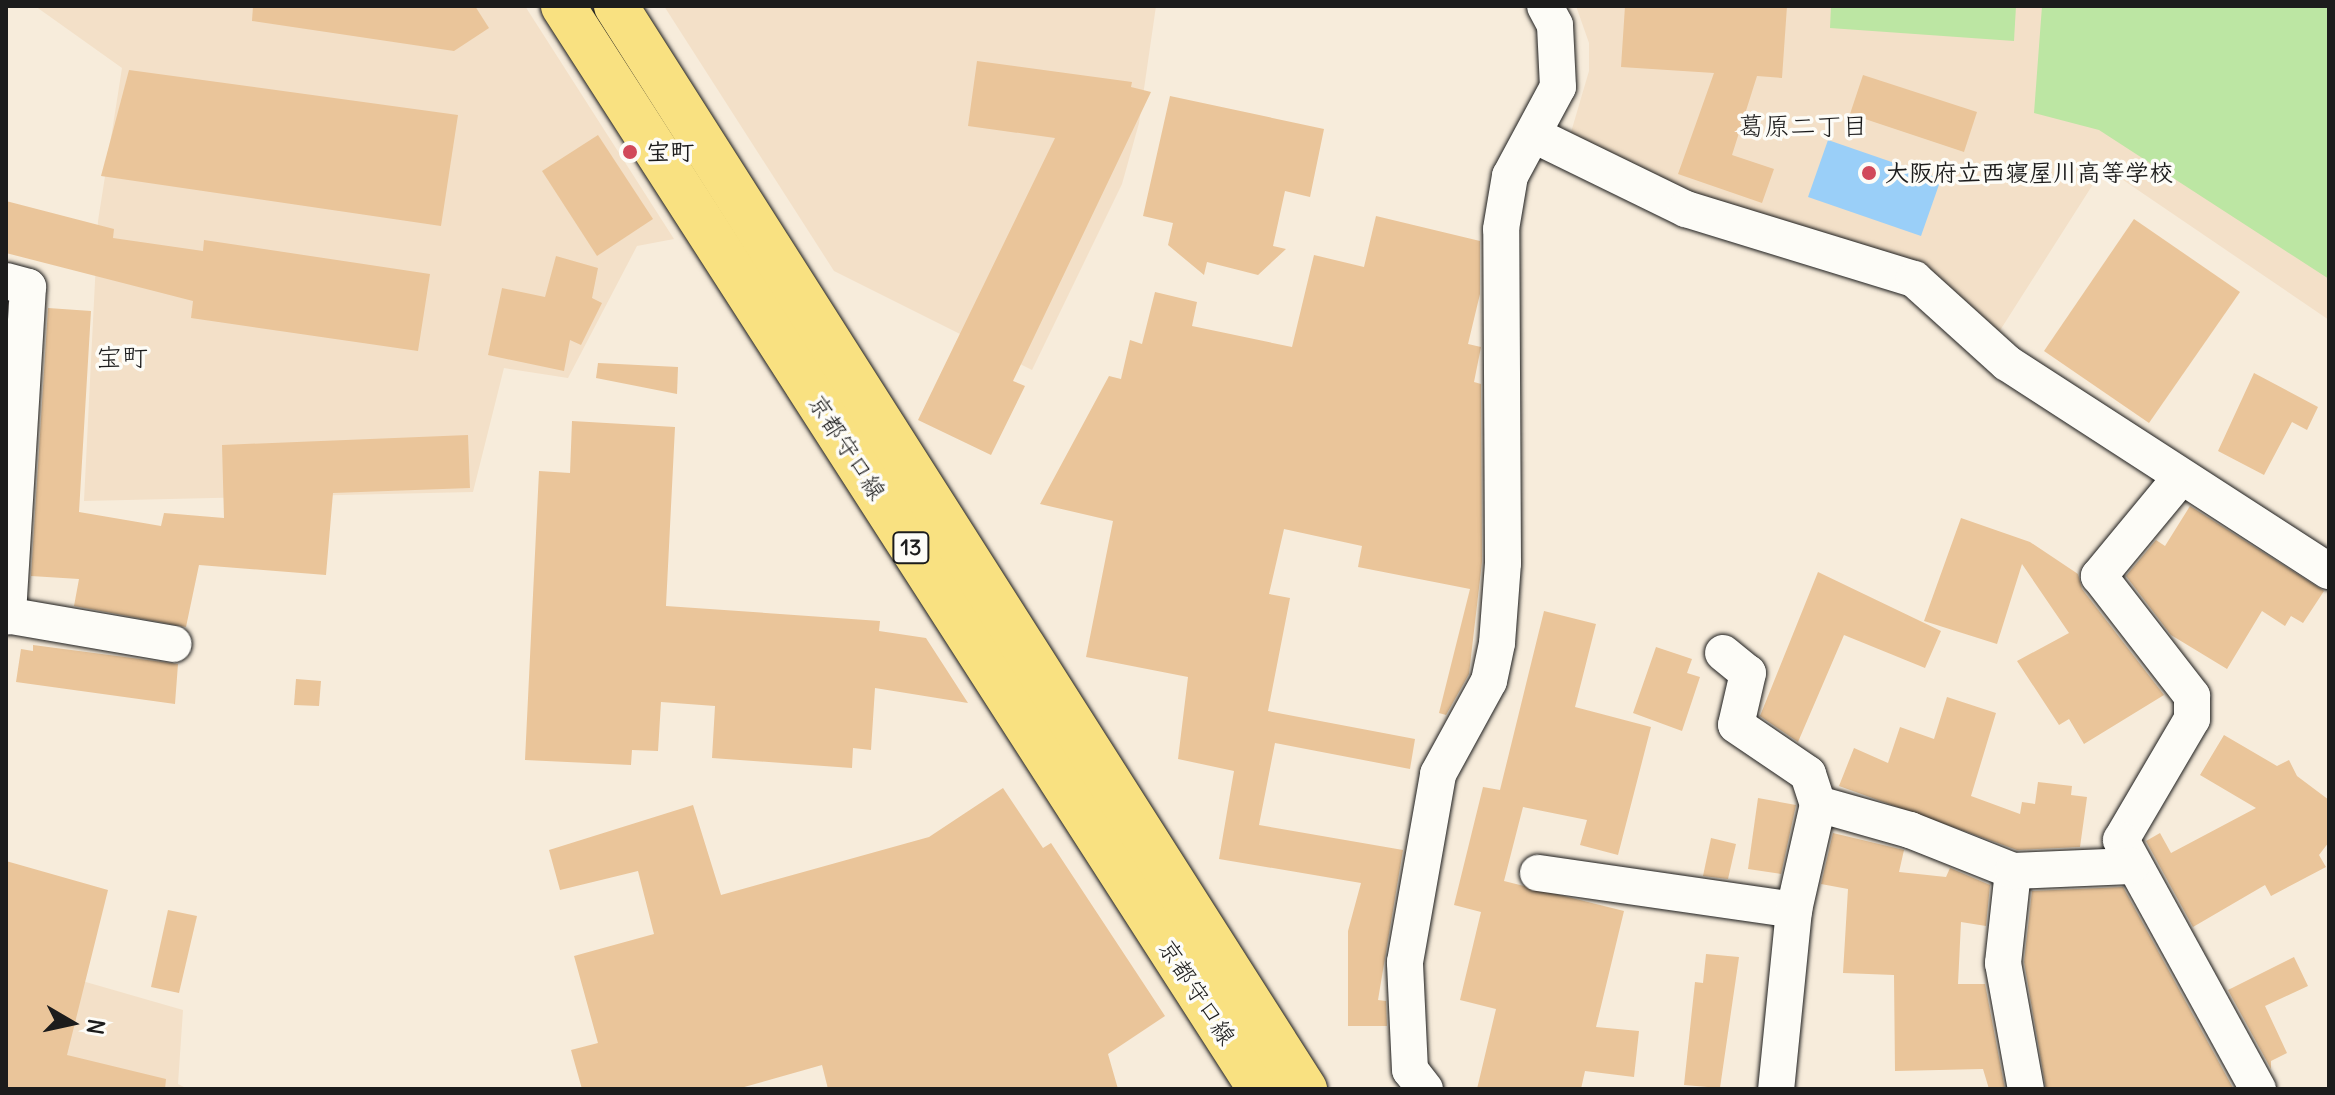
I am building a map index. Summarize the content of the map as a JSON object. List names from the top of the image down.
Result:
{
  "streets": {
    "main road": ["京都守口線", "13"]
  },
  "districts": ["葛原二丁目", "宝町"],
  "places": ["宝町", "大阪府立西寝屋川高等学校"],
  "north": "right"
}
